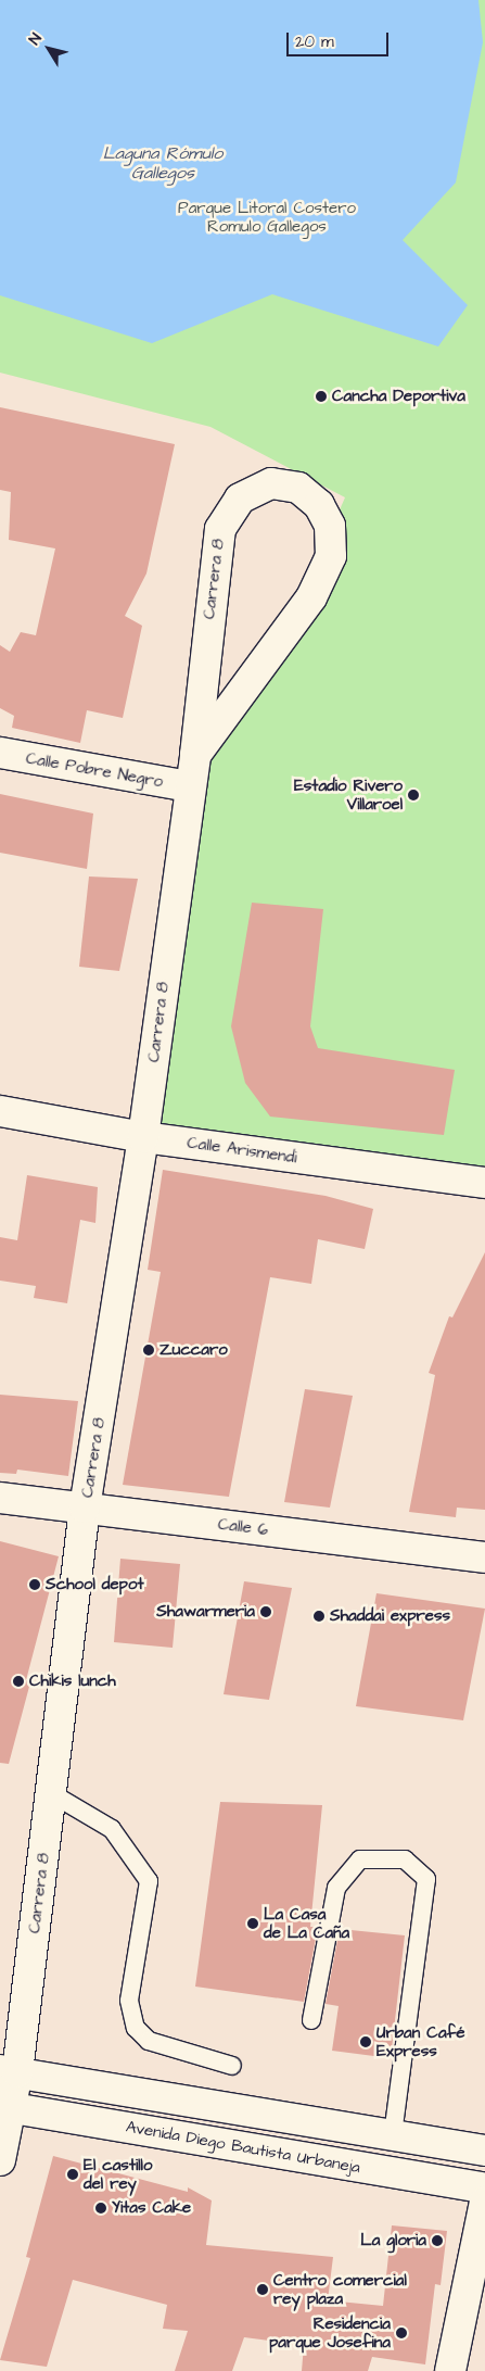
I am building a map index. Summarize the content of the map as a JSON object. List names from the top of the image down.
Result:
{
  "streets": {
    "street": [
      "Carrera 8",
      "Calle Pobre Negro",
      "Calle Arismendi",
      "Calle 6",
      "Avenida Diego Bautista Urbaneja"
    ]
  },
  "crossings": [
    ["Carrera 8", "Calle Pobre Negro"],
    ["Carrera 8", "Calle Arismendi"],
    ["Carrera 8", "Calle 6"],
    ["Carrera 8", "Avenida Diego Bautista Urbaneja"]
  ],
  "water": ["Laguna Rómulo Gallegos"],
  "parks": ["Parque Litoral Costero Romulo Gallegos"],
  "places": [
    "Cancha Deportiva",
    "Estadio Rivero Villaroel",
    "Zuccaro",
    "School depot",
    "Shawarmeria",
    "Shaddai express",
    "Chikis lunch",
    "La Casa de La Caña",
    "Urban Café Express",
    "El castillo del rey",
    "Yitas Cake",
    "La gloria",
    "Centro comercial rey plaza",
    "Residencia parque Josefina"
  ],
  "scale_bar": "20 m",
  "north": "top left"
}
